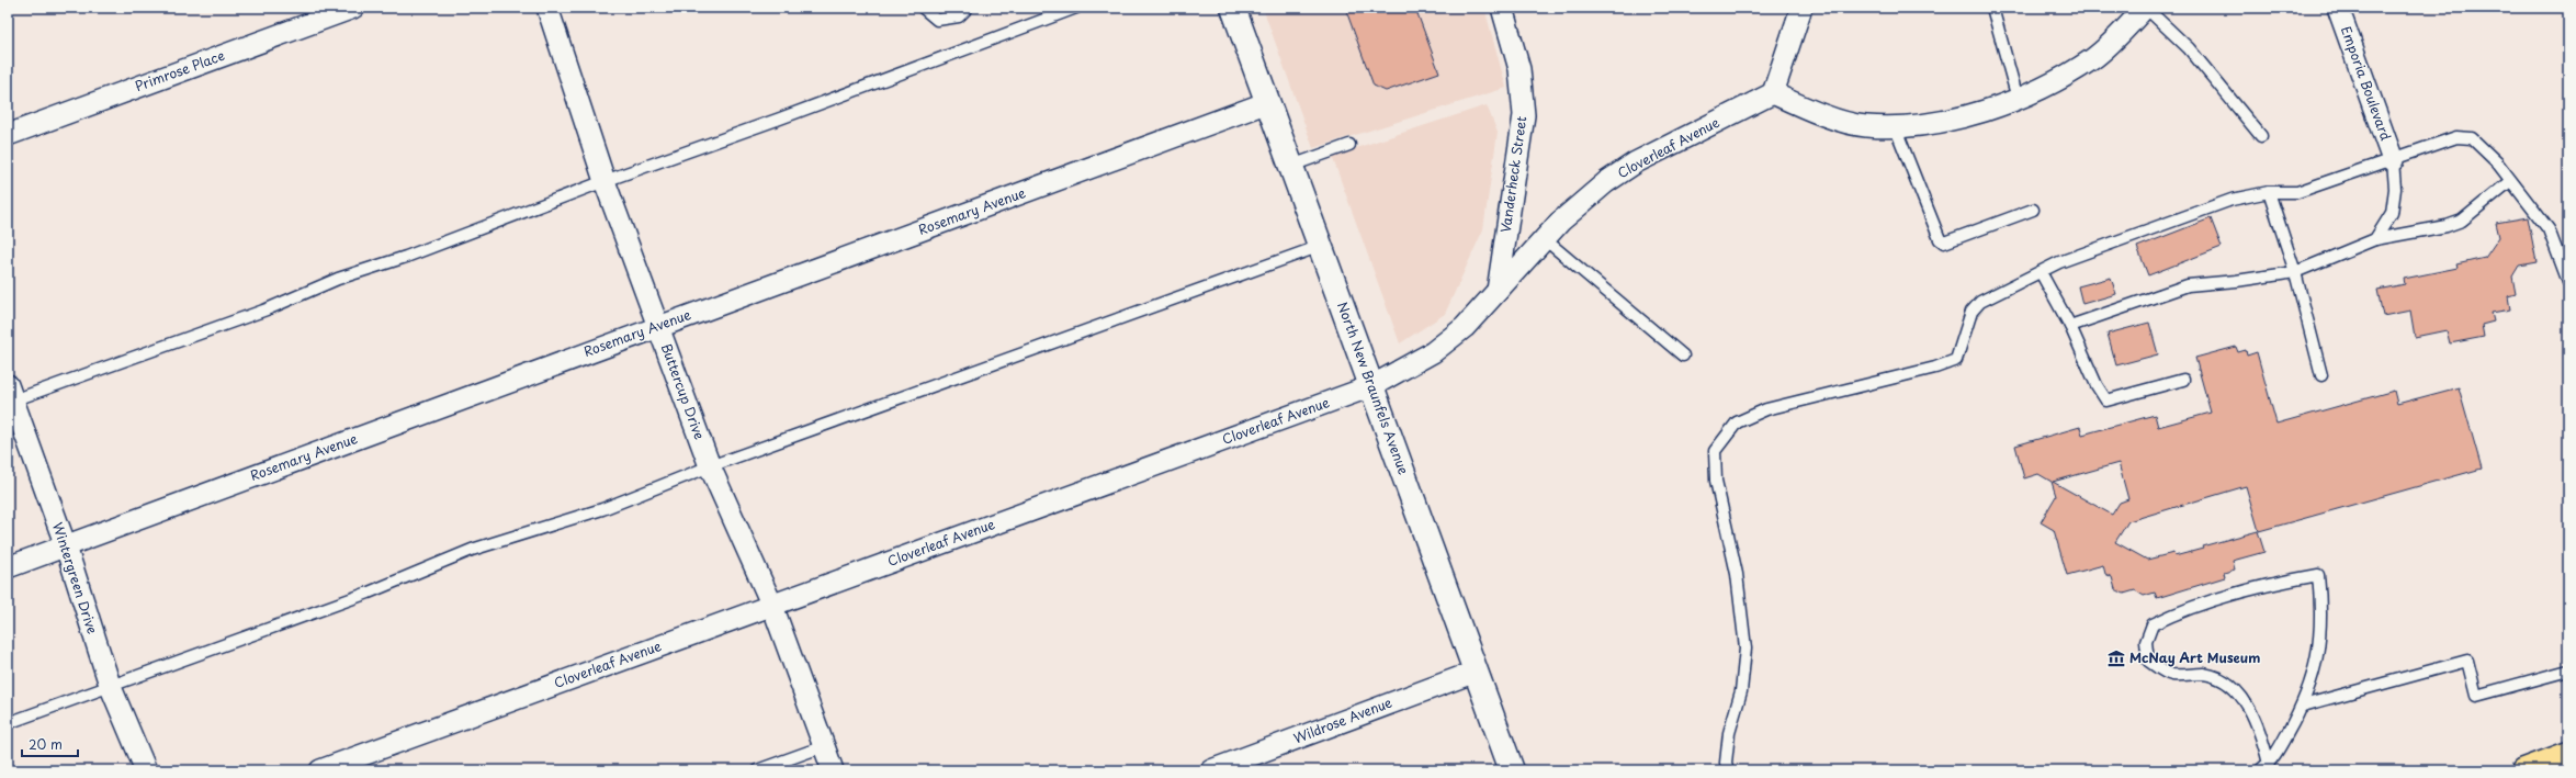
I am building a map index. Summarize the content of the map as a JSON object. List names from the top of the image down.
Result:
{
  "streets": {
    "street": [
      "Primrose Place",
      "Emporia Boulevard",
      "Cloverleaf Avenue",
      "Vanderheck Street",
      "Rosemary Avenue",
      "North New Braunfels Avenue",
      "Buttercup Drive",
      "Wintergreen Drive",
      "Wildrose Avenue"
    ]
  },
  "crossings": [
    ["Cloverleaf Avenue", "Vanderheck Street"],
    ["Cloverleaf Avenue", "North New Braunfels Avenue"],
    ["Cloverleaf Avenue", "Buttercup Drive"],
    ["Rosemary Avenue", "North New Braunfels Avenue"],
    ["Rosemary Avenue", "Buttercup Drive"],
    ["Rosemary Avenue", "Wintergreen Drive"],
    ["North New Braunfels Avenue", "Wildrose Avenue"]
  ],
  "places": {
    "museum": ["McNay Art Museum"]
  },
  "scale_bar": "20 m"
}
